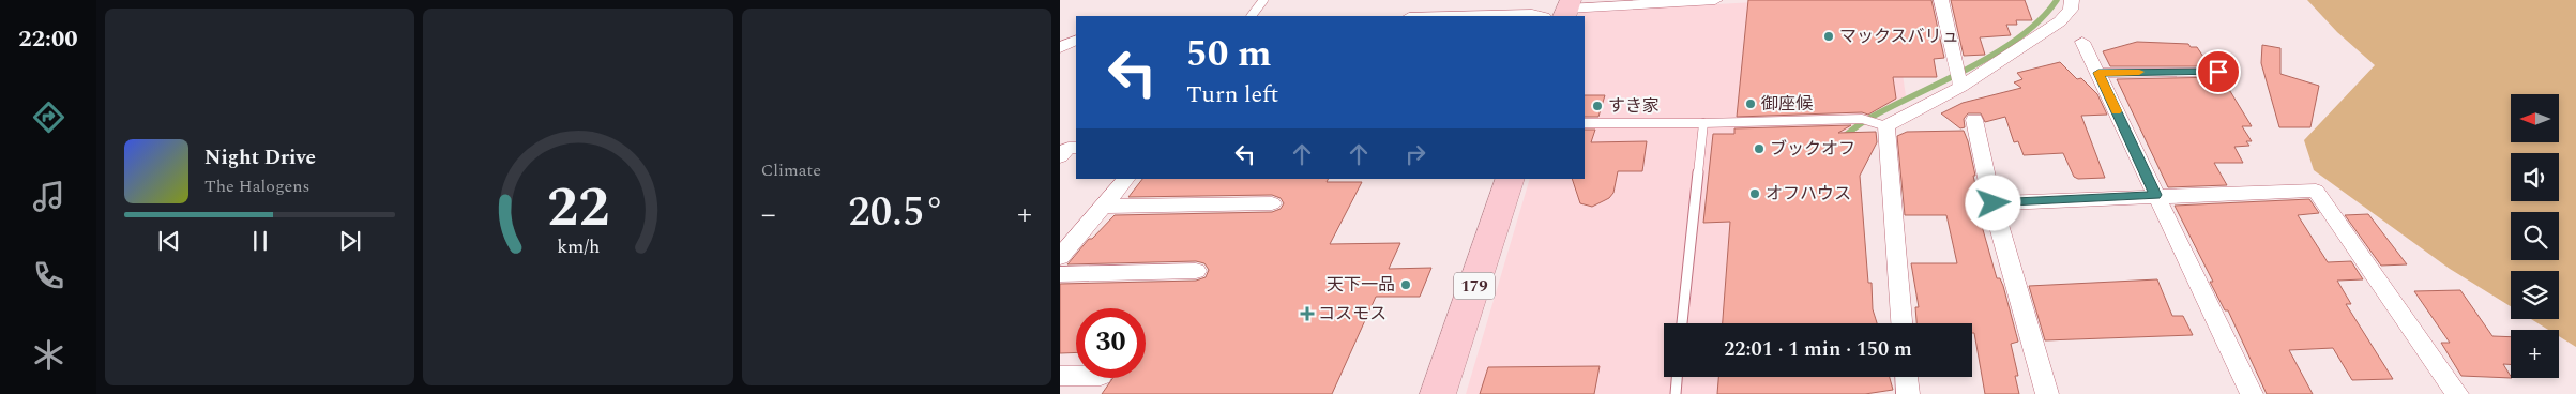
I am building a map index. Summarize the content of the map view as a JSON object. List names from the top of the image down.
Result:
{
  "streets": {
    "highway": ["179"]
  },
  "places": {
    "other": [
      "マックスバリュ",
      "御座候",
      "すき家",
      "ブックオフ",
      "オフハウス",
      "天下一品"
    ],
    "health": ["コスモス"]
  },
  "north": "left",
  "page": {
    "tabs": "22:00",
    "tile": "Climate",
    "turn": ["50 m", "Turn left"],
    "map_buttons": "+",
    "song": ["Night Drive", "The Halogens"],
    "heat": ["−", "20.5°", "+"],
    "limit": "30",
    "trip": "22:01 · 1 min · 150 m",
    "gauge": ["22", "km/h"]
  }
}
